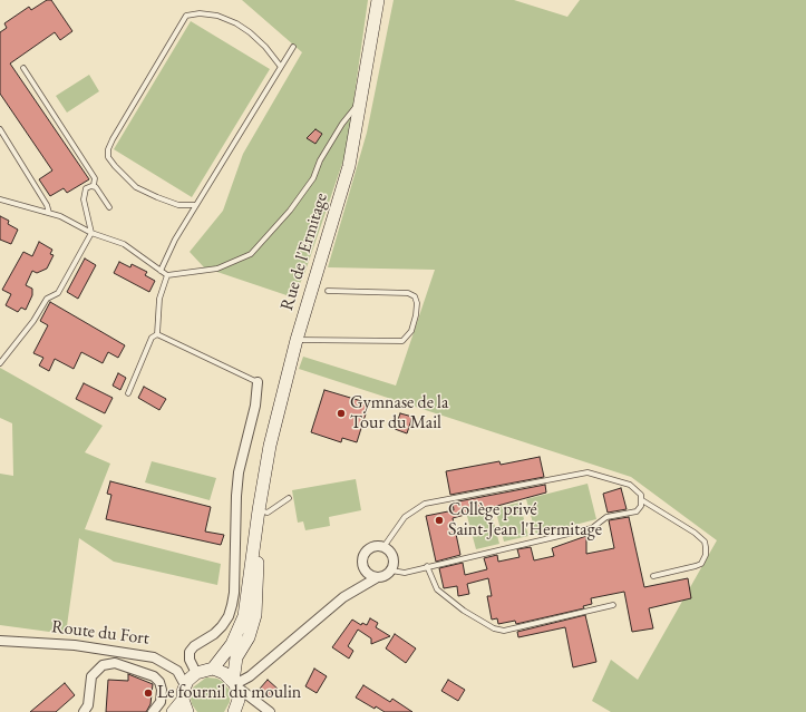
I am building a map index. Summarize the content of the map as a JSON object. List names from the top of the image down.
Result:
{
  "streets": {
    "street": ["Rue de l'Ermitage", "Route du Fort"]
  },
  "places": ["Gymnase de la Tour du Mail", "Collège privé Saint-Jean l'Hermitage", "Le fournil du moulin"]
}
